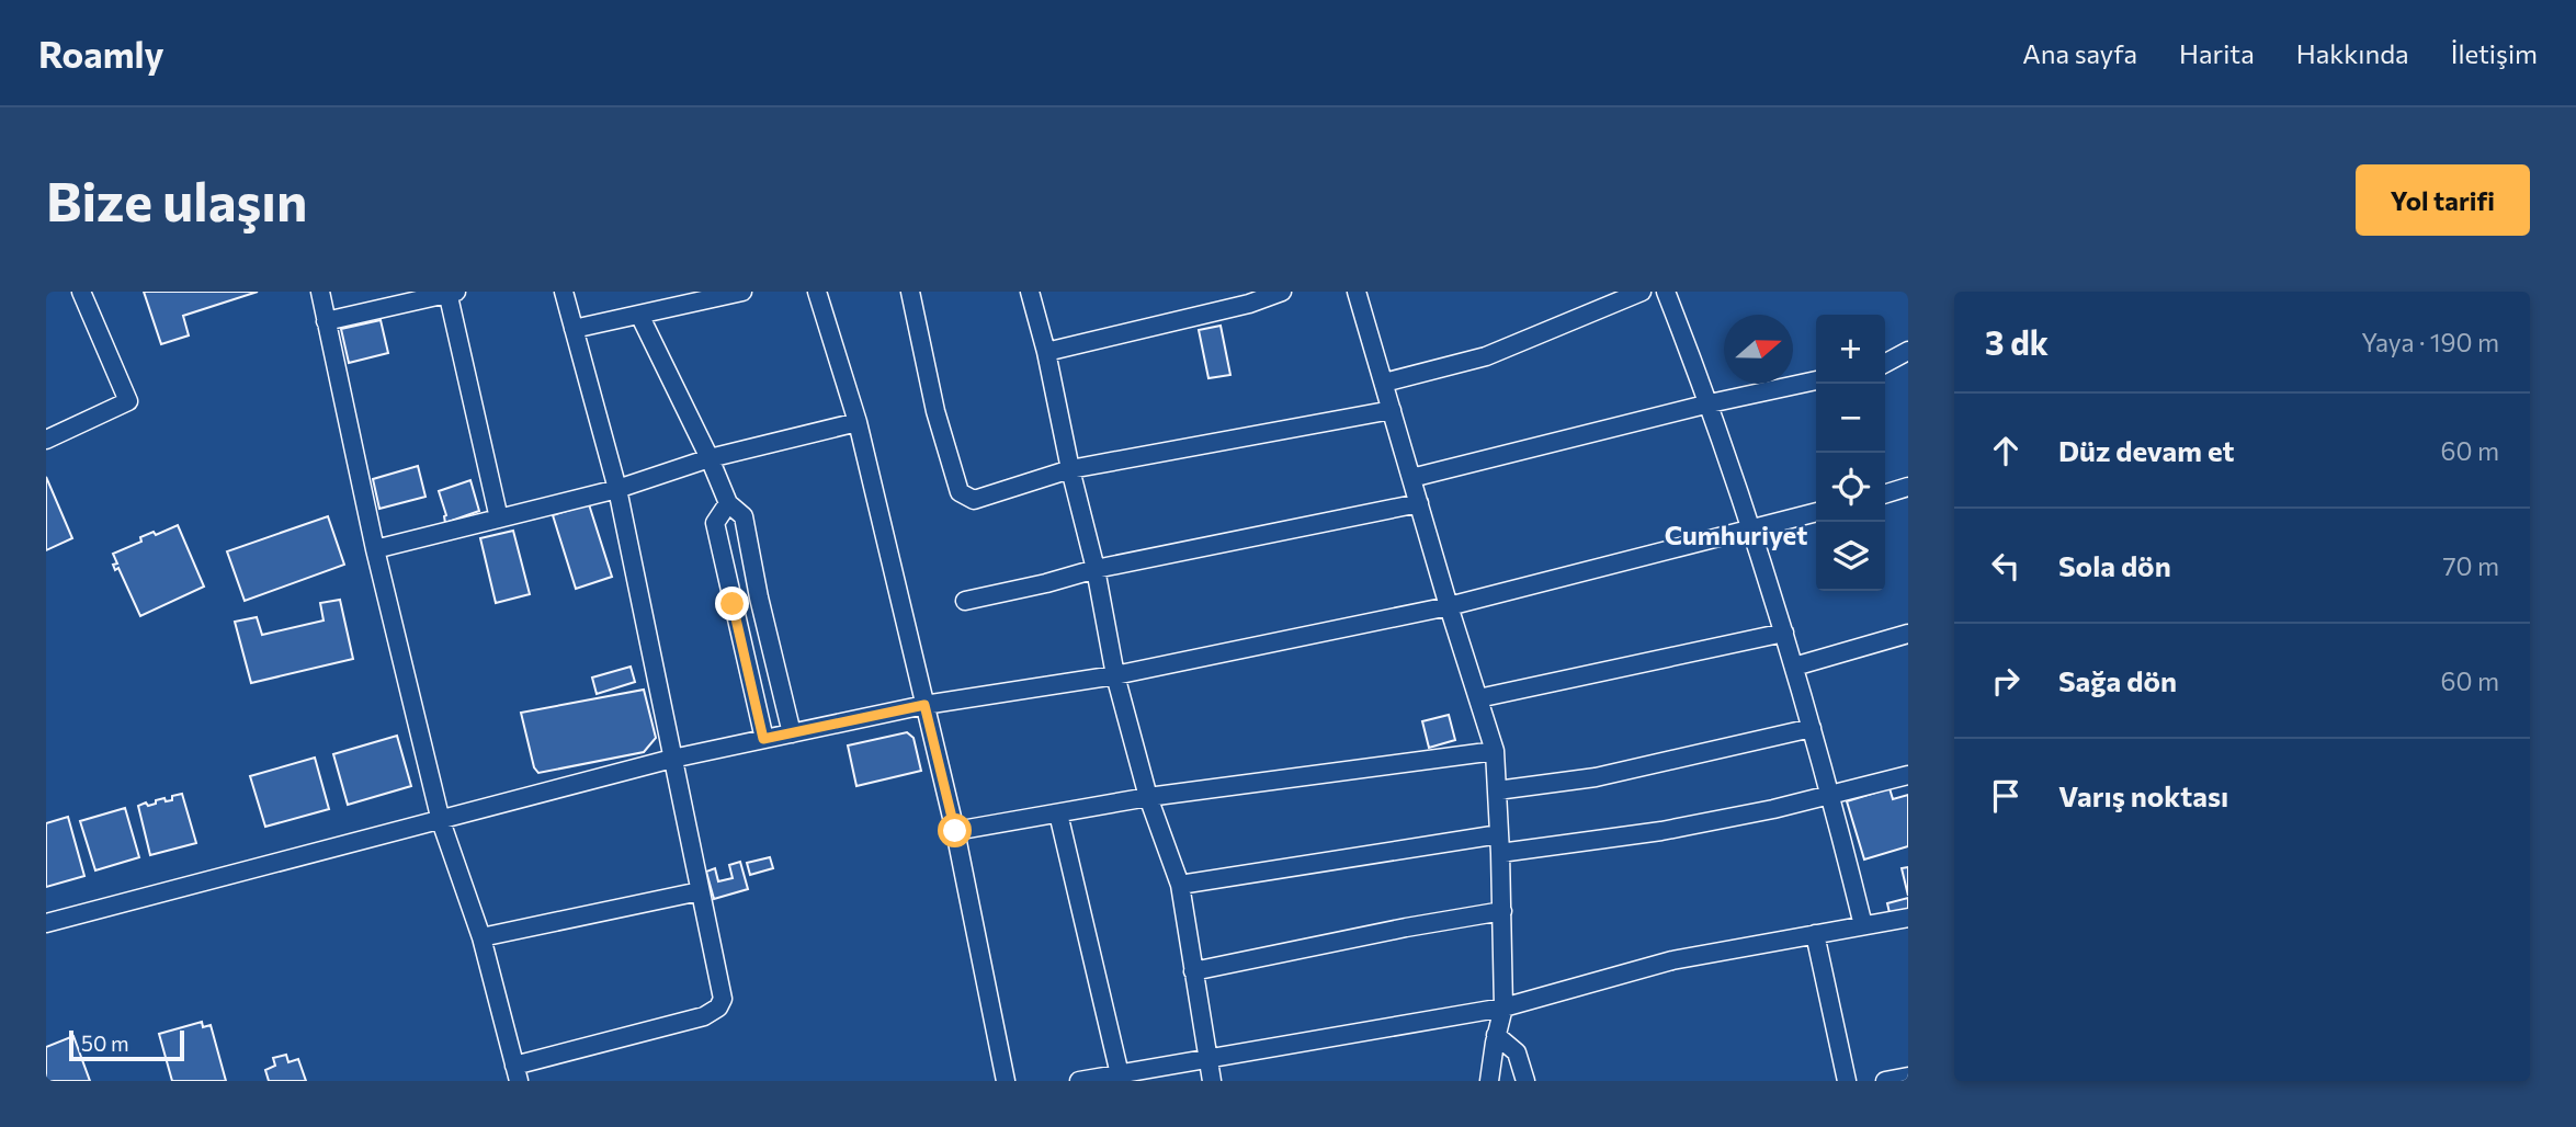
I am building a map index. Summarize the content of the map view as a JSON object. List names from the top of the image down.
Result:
{
  "districts": ["Cumhuriyet"],
  "scale_bar": "50 m",
  "north": "right",
  "page": {
    "header": "Roamly",
    "nav": [
      "Ana sayfa",
      "Harita",
      "Hakkında",
      "İletişim"
    ],
    "buttons": "Yol tarifi",
    "title": "Bize ulaşın",
    "heading": ["3 dk", "Yaya · 190 m"],
    "map_buttons": ["+", "−"],
    "list": [
      ["Düz devam et", "60 m"],
      ["Sola dön", "70 m"],
      ["Sağa dön", "60 m"],
      "Varış noktası"
    ],
    "scale": "50 m"
  }
}
